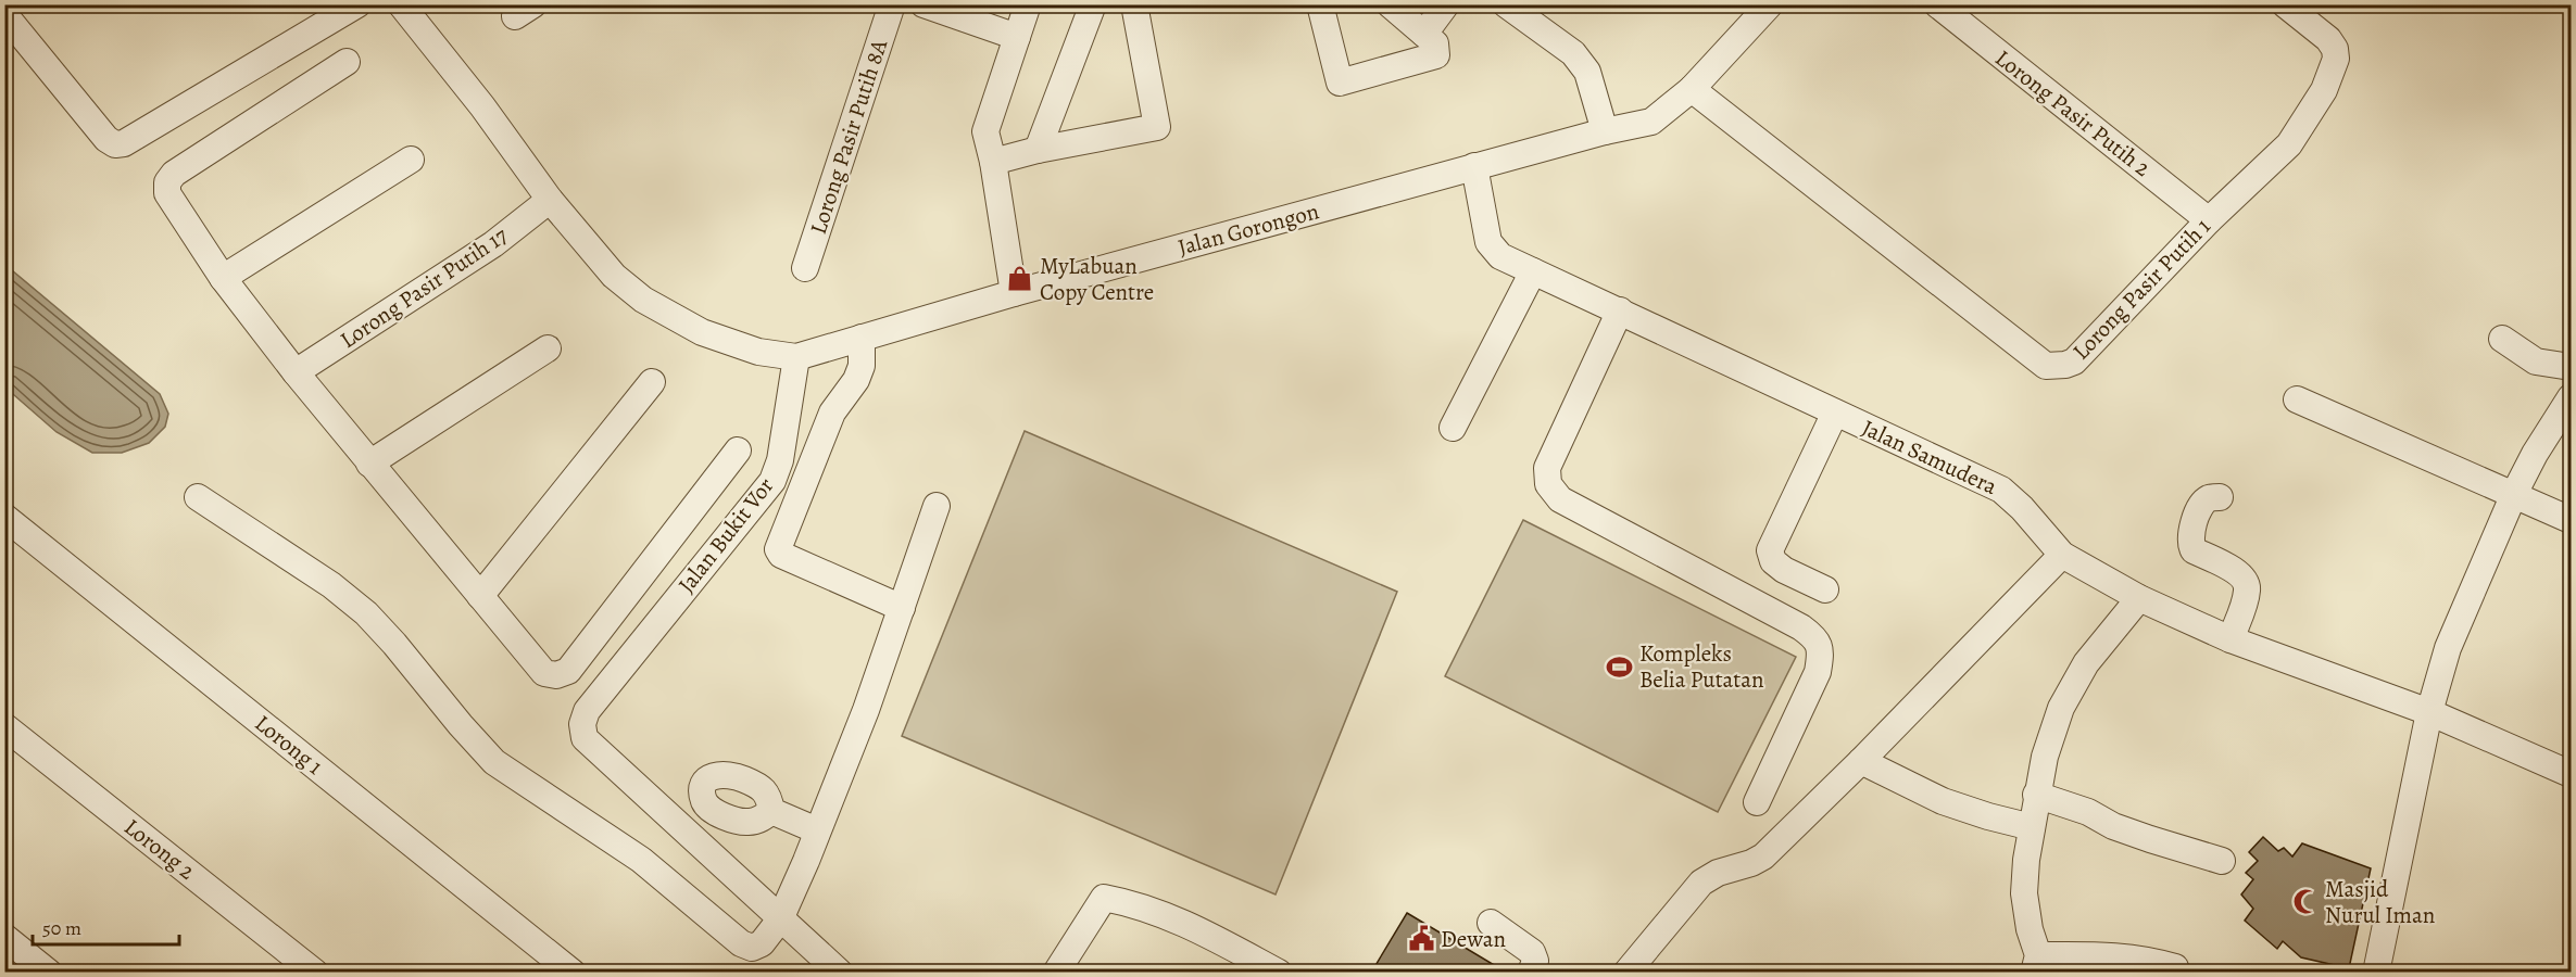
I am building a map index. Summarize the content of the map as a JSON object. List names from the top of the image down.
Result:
{
  "streets": {
    "street": [
      "Lorong Pasir Putih 2",
      "Lorong Pasir Putih 8A",
      "Jalan Gorongon",
      "Lorong Pasir Putih 17",
      "Lorong Pasir Putih 1",
      "Jalan Samudera",
      "Jalan Bukit Vor",
      "Lorong 1",
      "Lorong 2"
    ]
  },
  "crossings": [
    ["Lorong Pasir Putih 2", "Lorong Pasir Putih 1"],
    ["Jalan Gorongon", "Lorong Pasir Putih 1"],
    ["Jalan Gorongon", "Jalan Samudera"],
    ["Jalan Gorongon", "Jalan Bukit Vor"]
  ],
  "places": {
    "shop": ["MyLabuan Copy Centre"],
    "sports": ["Kompleks Belia Putatan"],
    "mosque": ["Masjid Nurul Iman"],
    "public building": ["Dewan"]
  },
  "scale_bar": "50 m"
}
